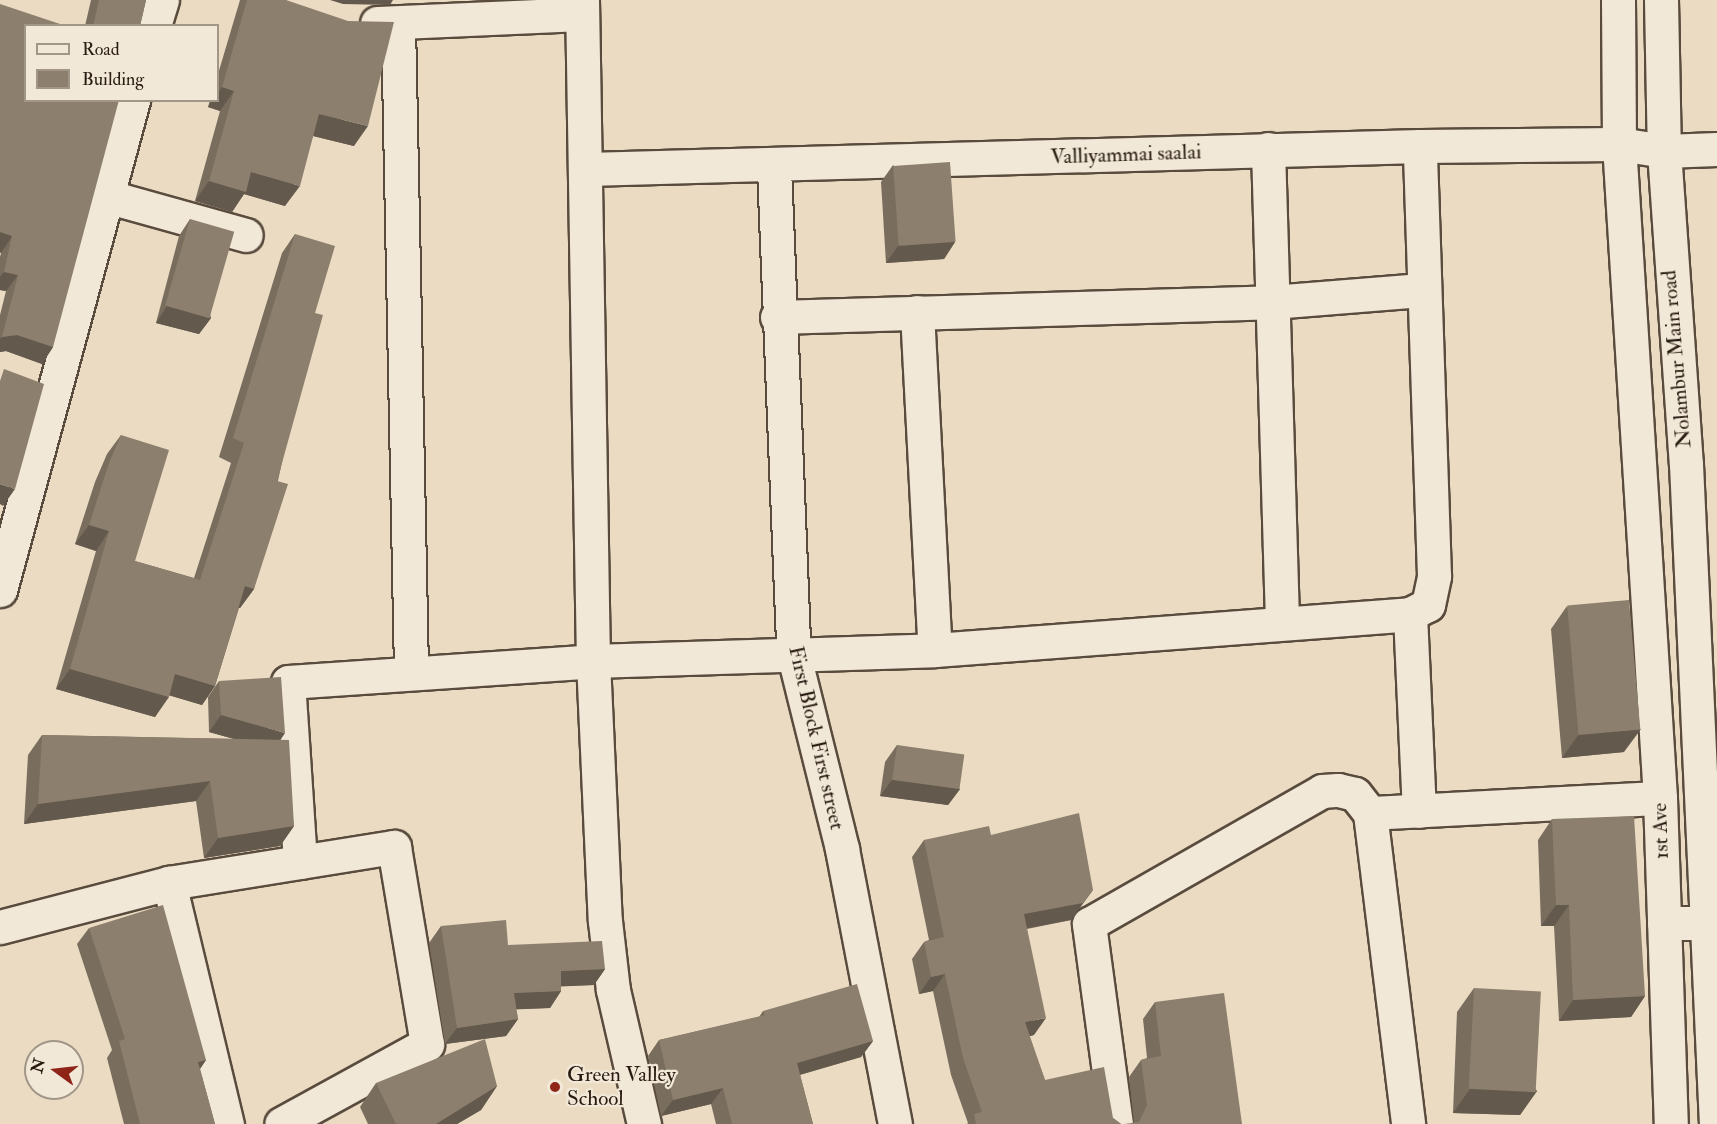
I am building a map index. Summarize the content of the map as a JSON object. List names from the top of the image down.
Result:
{
  "streets": {
    "street": [
      "Valliyammai saalai",
      "Nolambur Main road",
      "First Block First street",
      "1st Ave"
    ]
  },
  "crossings": [
    ["Valliyammai saalai", "Nolambur Main road"],
    ["Valliyammai saalai", "First Block First street"],
    ["Valliyammai saalai", "1st Ave"]
  ],
  "places": ["Green Valley School"],
  "legend": ["Road", "Building"],
  "north": "left"
}
